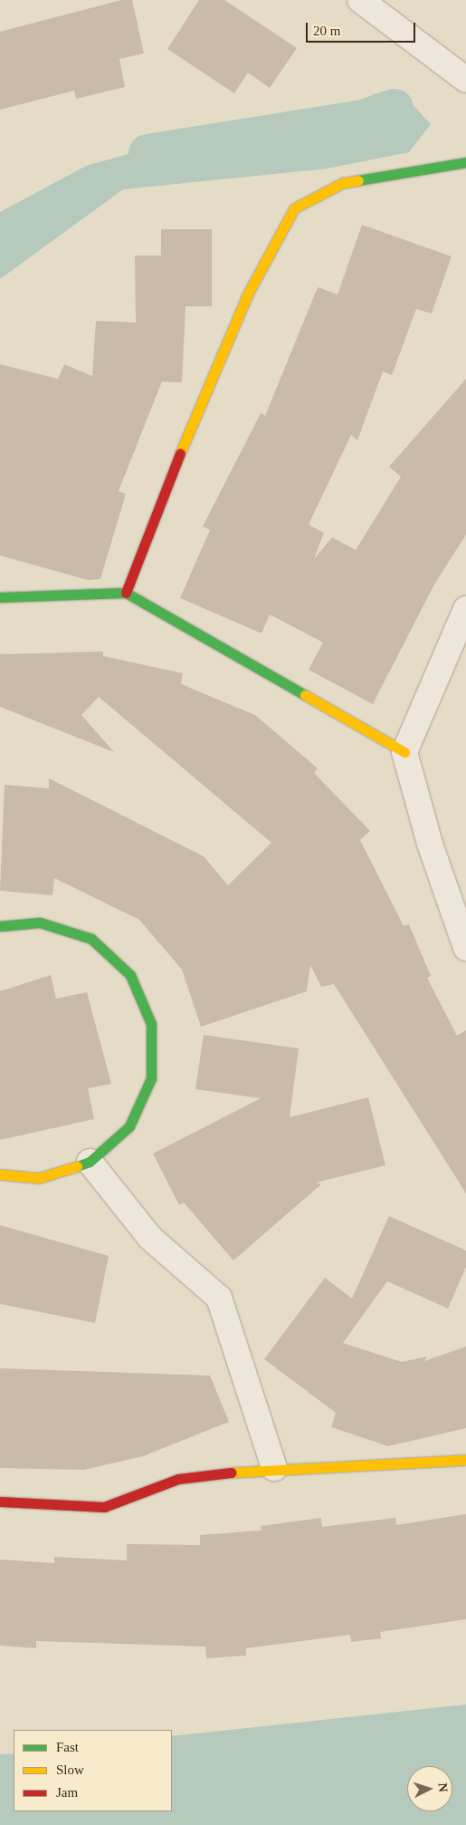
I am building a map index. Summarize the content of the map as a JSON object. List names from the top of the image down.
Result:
{
  "legend": ["Fast", "Slow", "Jam"],
  "scale_bar": "20 m",
  "north": "right"
}
